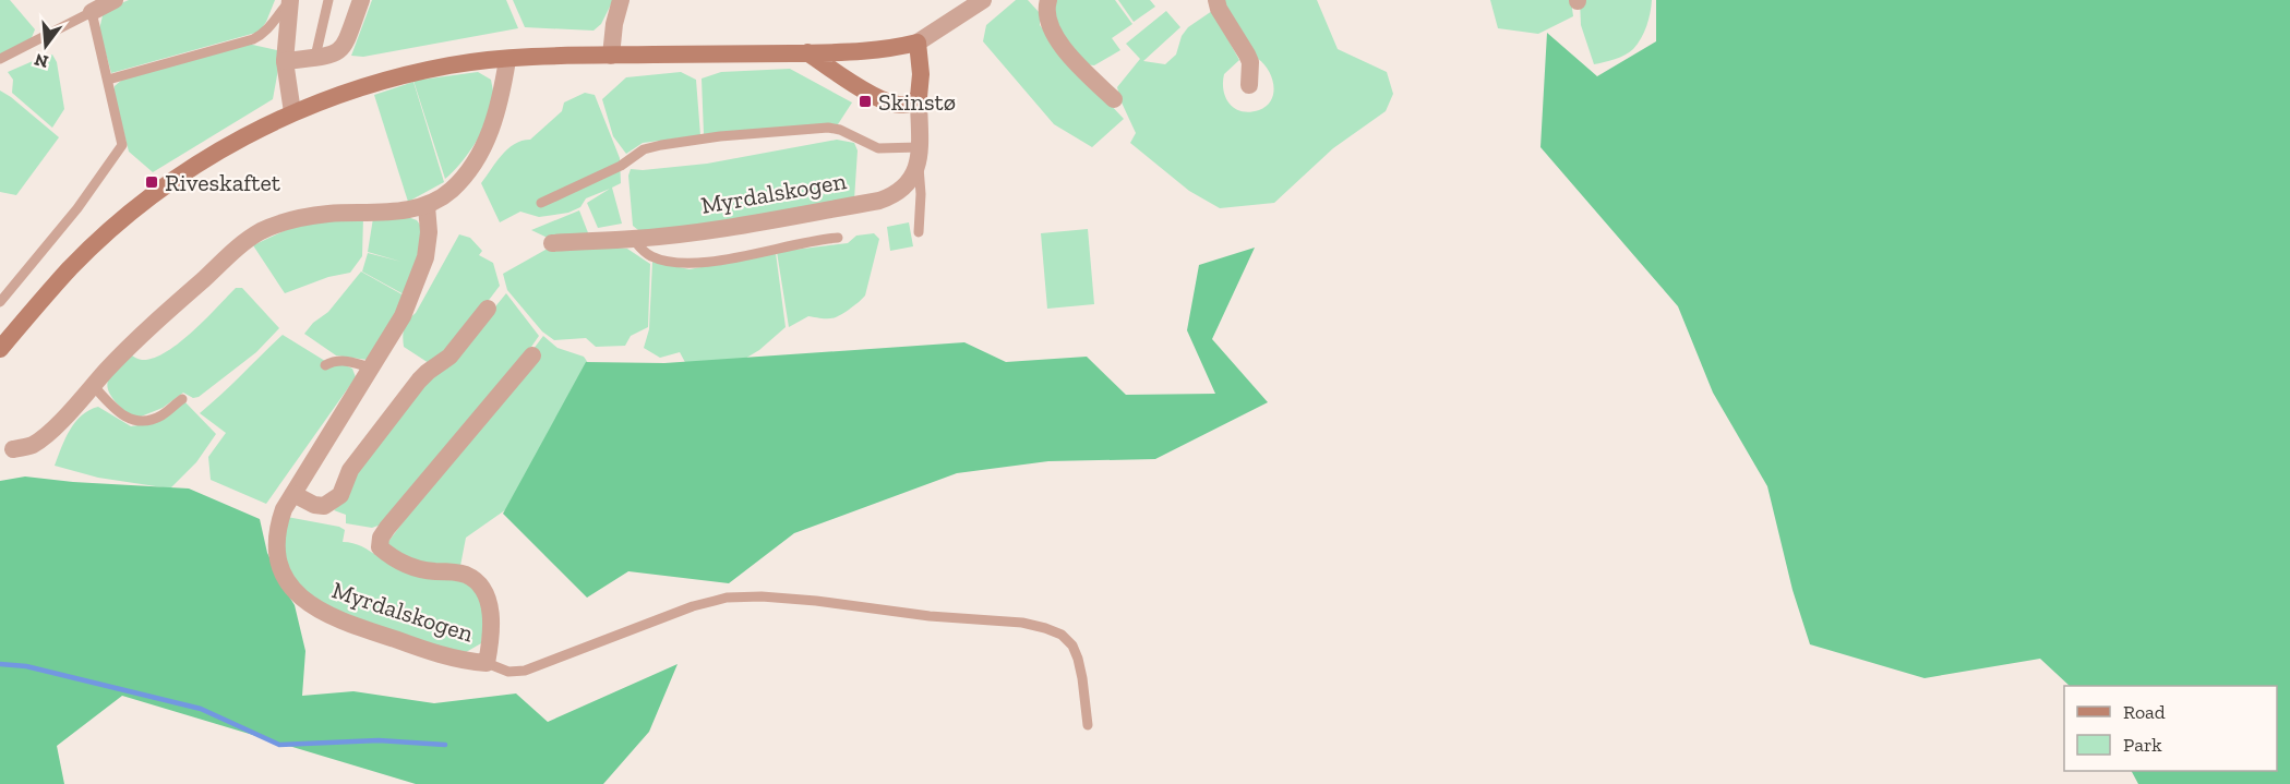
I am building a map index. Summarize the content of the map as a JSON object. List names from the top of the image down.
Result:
{
  "streets": {
    "street": ["Myrdalskogen"]
  },
  "places": {
    "transit": ["Skinstø", "Riveskaftet"]
  },
  "legend": ["Road", "Park"],
  "north": "bottom"
}
